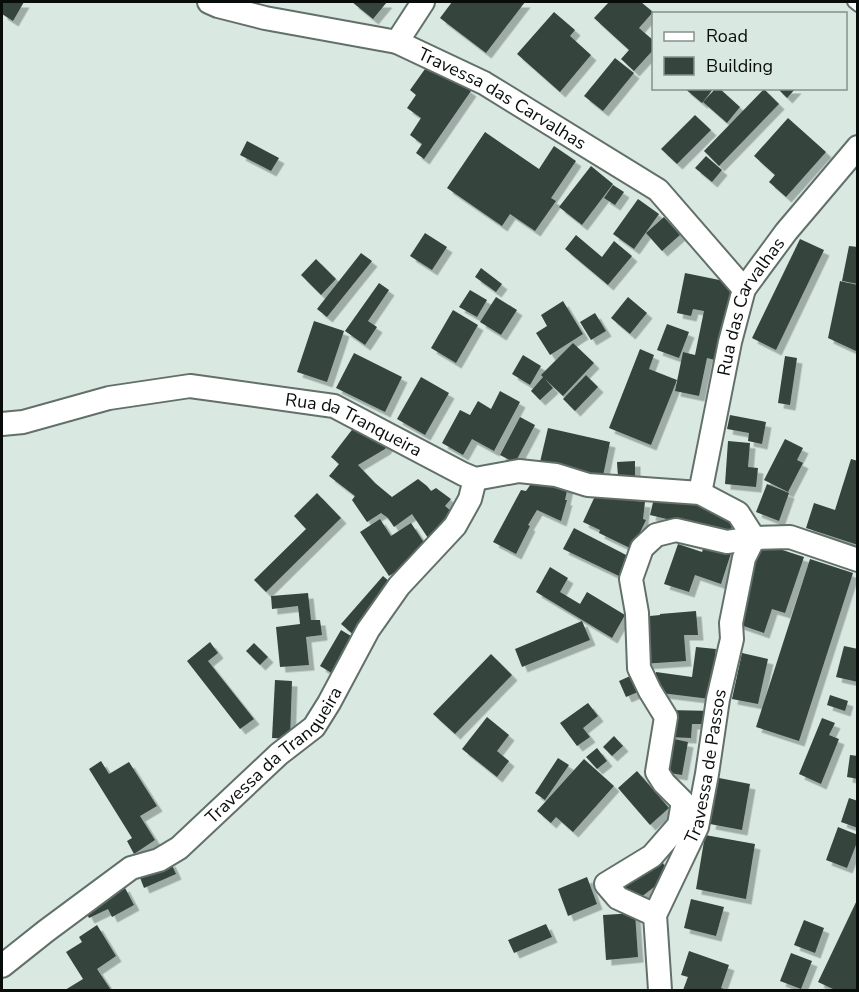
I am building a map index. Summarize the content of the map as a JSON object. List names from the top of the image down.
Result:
{
  "streets": {
    "street": [
      "Travessa das Carvalhas",
      "Rua das Carvalhas",
      "Rua da Tranqueira",
      "Travessa da Tranqueira",
      "Travessa de Passos"
    ]
  },
  "crossings": [
    ["Travessa das Carvalhas", "Rua das Carvalhas"],
    ["Rua da Tranqueira", "Travessa da Tranqueira"]
  ],
  "legend": ["Road", "Building"]
}
